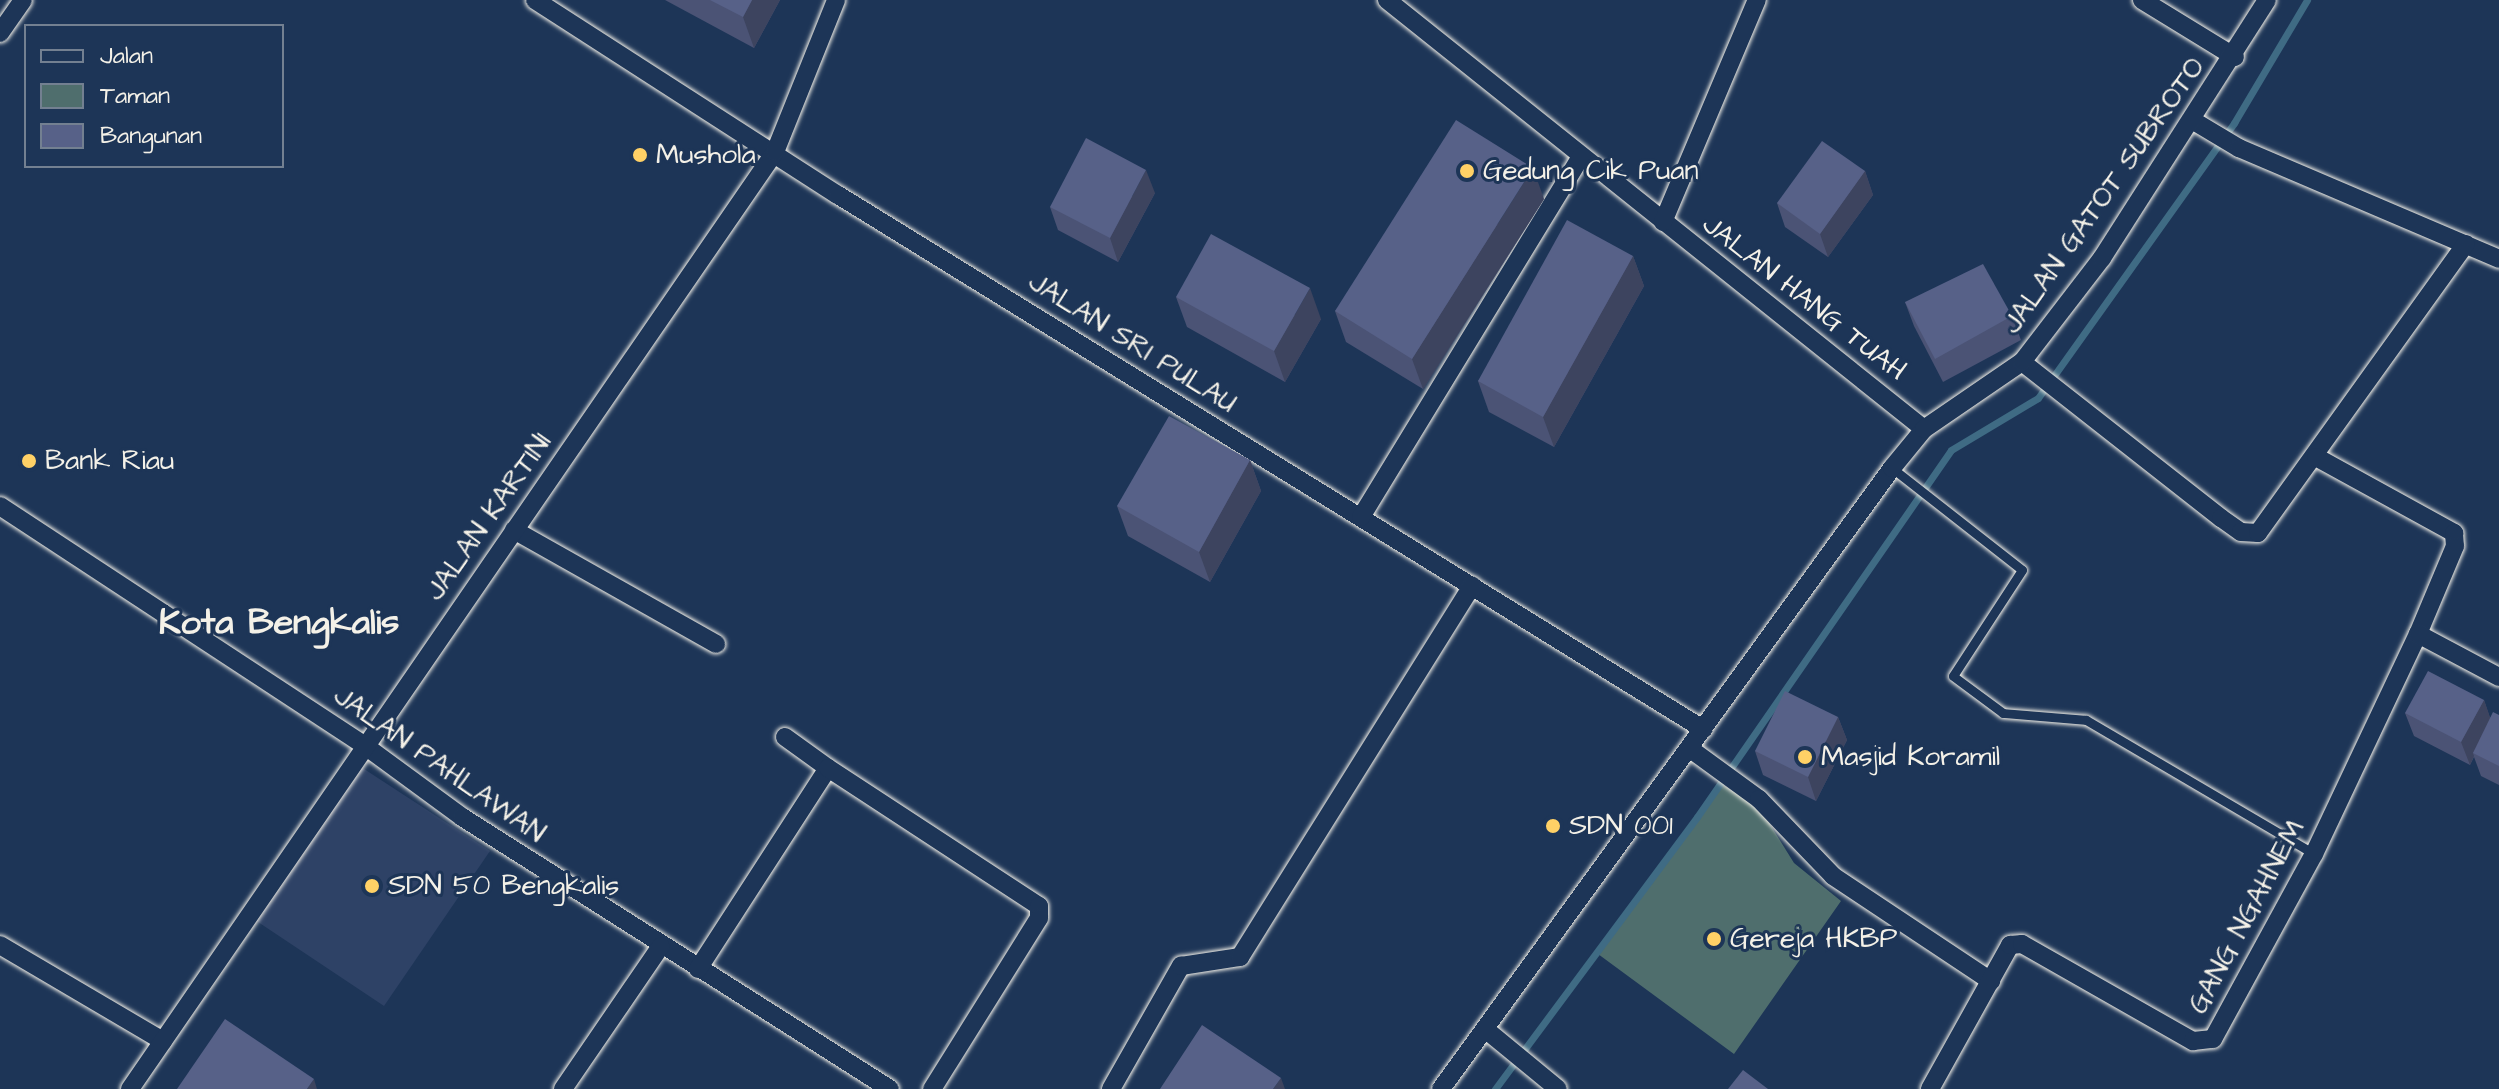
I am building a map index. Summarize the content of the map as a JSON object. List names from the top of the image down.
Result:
{
  "streets": {
    "street": [
      "JALAN GATOT SUBROTO",
      "JALAN HANG TUAH",
      "JALAN SRI PULAU",
      "JALAN KARTINI",
      "JALAN PAHLAWAN",
      "GANG NGAHNEM"
    ]
  },
  "crossings": [
    ["JALAN GATOT SUBROTO", "JALAN HANG TUAH"],
    ["JALAN GATOT SUBROTO", "JALAN SRI PULAU"],
    ["JALAN SRI PULAU", "JALAN KARTINI"],
    ["JALAN KARTINI", "JALAN PAHLAWAN"]
  ],
  "districts": ["Kota Bengkalis"],
  "places": [
    "Mushola",
    "Gedung Cik Puan",
    "Bank Riau",
    "Masjid Koramil",
    "SDN 001",
    "SDN 50 Bengkalis",
    "Gereja HKBP"
  ],
  "legend": ["Jalan", "Taman", "Bangunan"]
}
